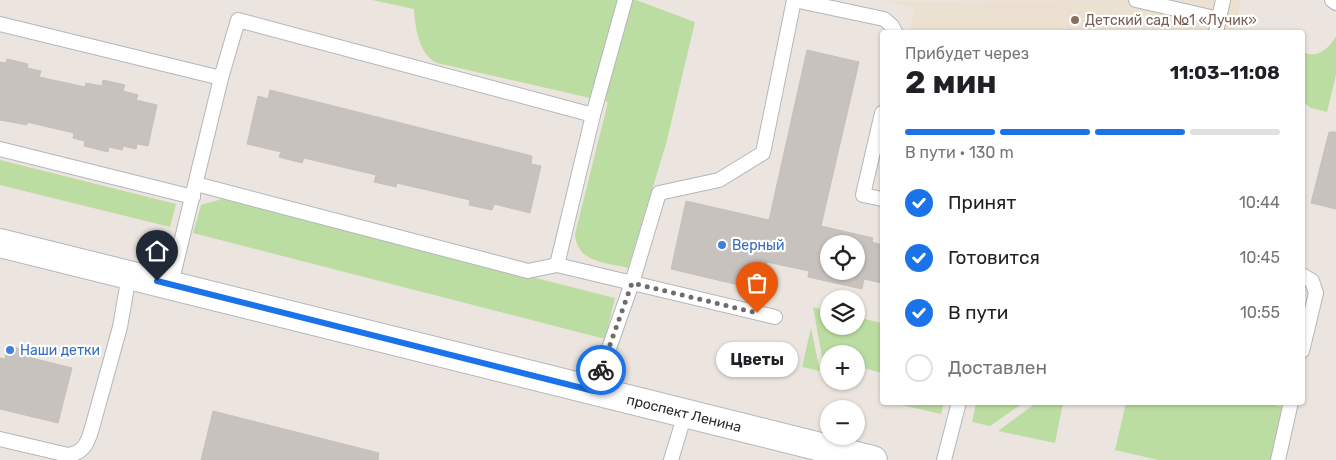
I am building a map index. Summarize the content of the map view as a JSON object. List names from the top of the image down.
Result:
{
  "streets": {
    "main road": ["проспект Ленина"]
  },
  "places": [
    "Детский сад №1 «Лучик»",
    "Верный",
    "Цветы",
    "Наши детки"
  ],
  "page": {
    "heading": ["2 мин", "Прибудет через", "11:03–11:08"],
    "bar": "В пути · 130 m",
    "list": [
      ["Принят", "10:44"],
      ["Готовится", "10:45"],
      ["В пути", "10:55"],
      "Доставлен"
    ],
    "map_buttons": ["+", "−"],
    "bubble": "Цветы"
  }
}
